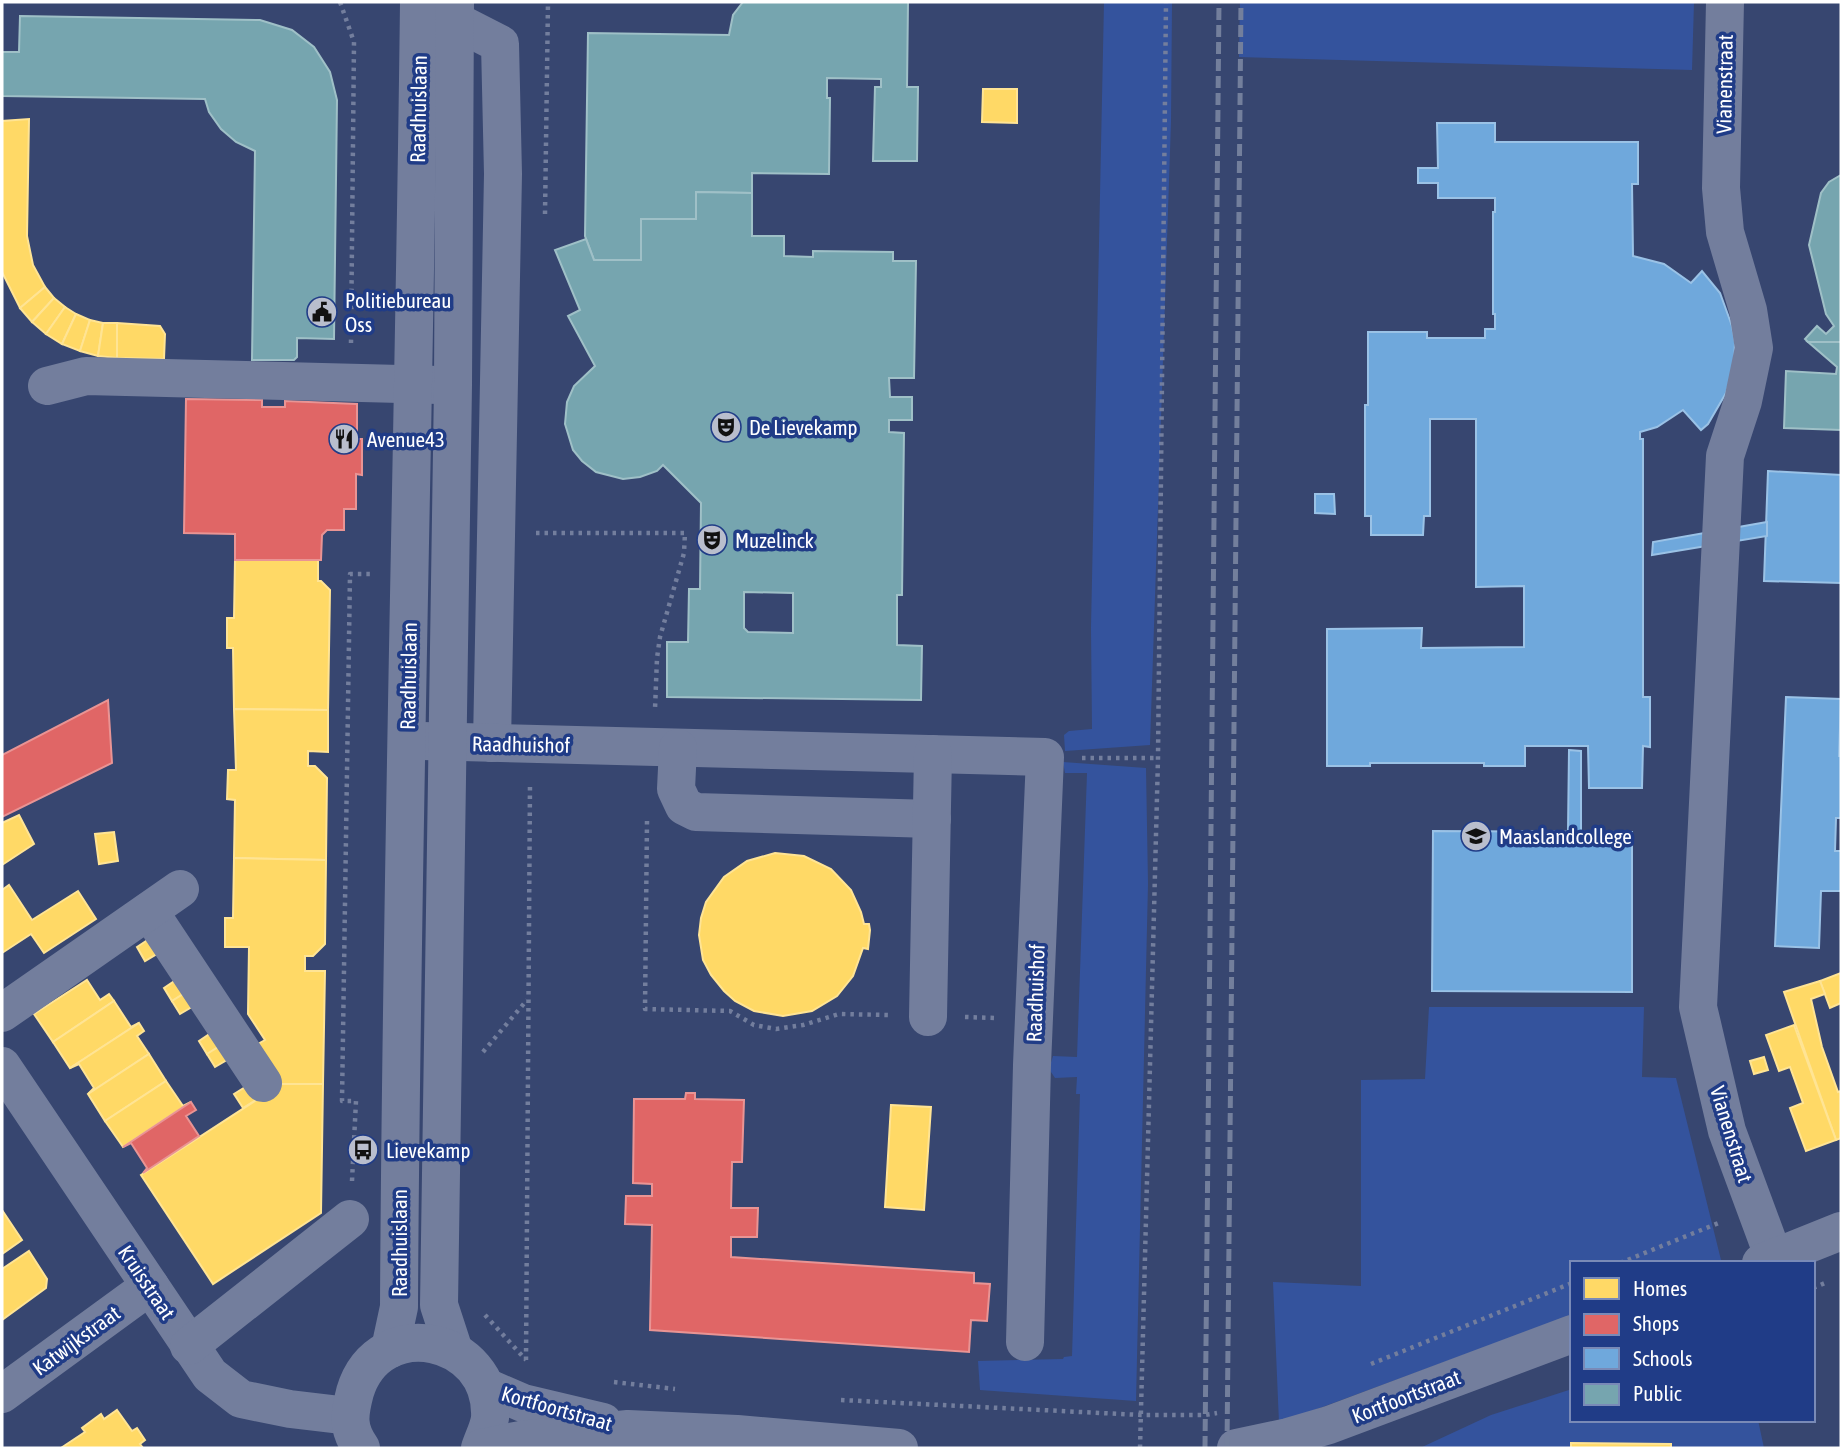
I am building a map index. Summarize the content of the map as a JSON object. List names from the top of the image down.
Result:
{
  "streets": {
    "street": [
      "Vianenstraat",
      "Raadhuislaan",
      "Raadhuishof",
      "Kruisstraat",
      "Katwijkstraat",
      "Kortfoortstraat"
    ]
  },
  "crossings": [
    ["Raadhuislaan", "Raadhuishof"],
    ["Kruisstraat", "Katwijkstraat"]
  ],
  "places": {
    "public building": ["Politiebureau Oss"],
    "theatre": ["De Lievekamp", "Muzelinck"],
    "restaurant": ["Avenue43"],
    "school or university": ["Maaslandcollege"],
    "bus stop": ["Lievekamp"]
  },
  "legend": [
    "Homes",
    "Shops",
    "Schools",
    "Public"
  ]
}
